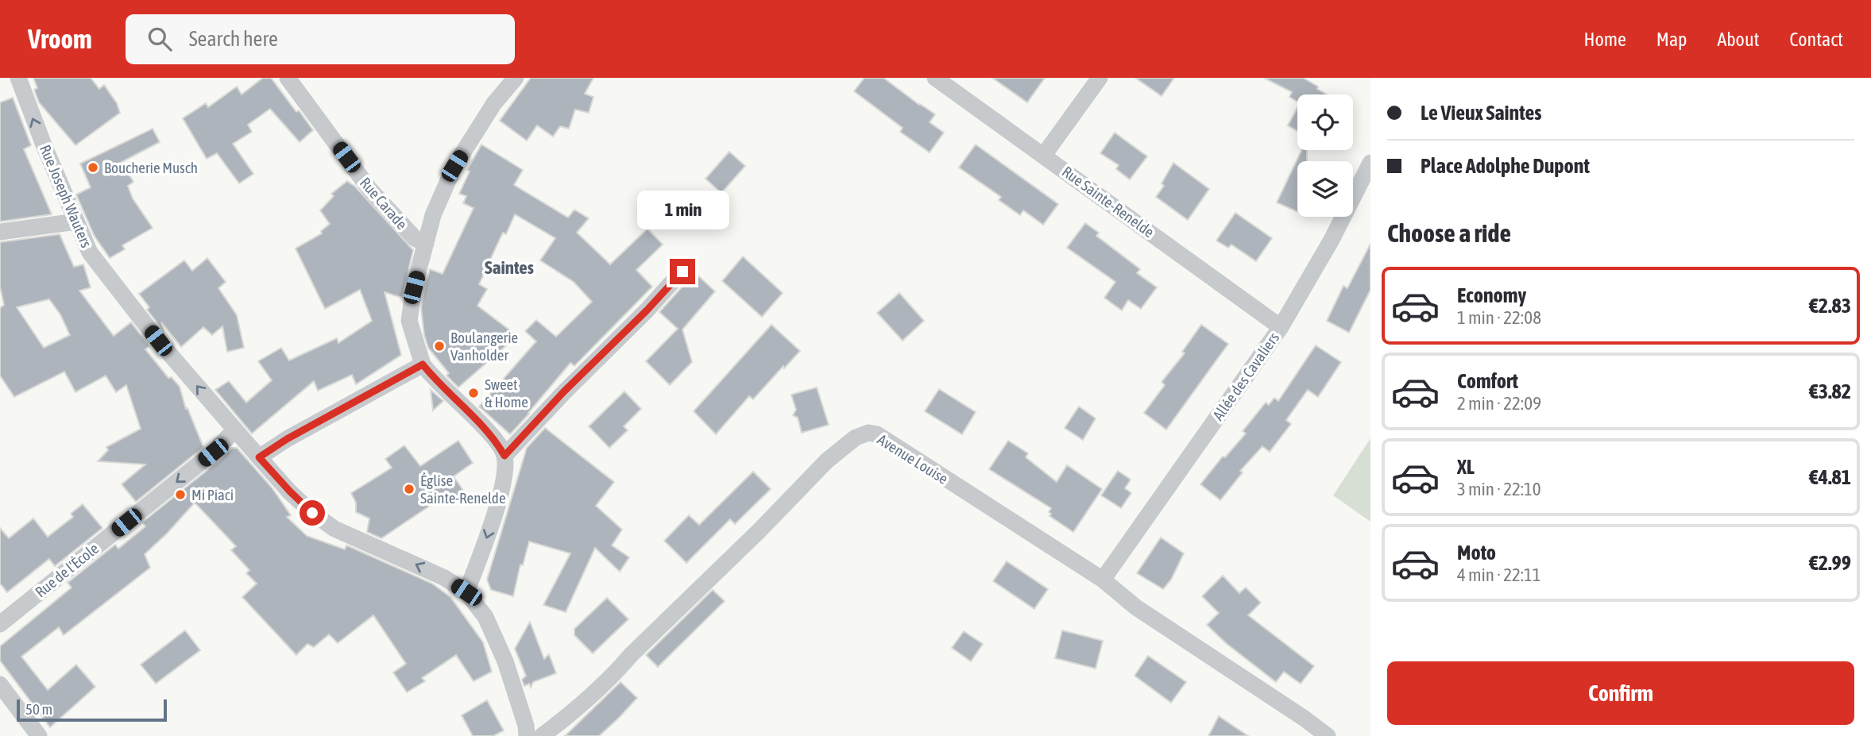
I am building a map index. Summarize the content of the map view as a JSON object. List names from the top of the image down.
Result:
{
  "streets": {
    "street": [
      "Rue Joseph Wauters",
      "Rue Sainte-Renelde",
      "Rue Carade",
      "Allée des Cavaliers",
      "Avenue Louise",
      "Rue de l'École"
    ]
  },
  "crossings": [
    ["Rue Joseph Wauters", "Rue de l'École"],
    ["Rue Sainte-Renelde", "Allée des Cavaliers"],
    ["Allée des Cavaliers", "Avenue Louise"]
  ],
  "one_way": ["Rue Joseph Wauters", "Rue de l'École"],
  "districts": ["Saintes"],
  "places": [
    "Boucherie Musch",
    "Boulangerie Vanholder",
    "Sweet & Home",
    "Église Sainte-Renelde",
    "Mi Piaci"
  ],
  "scale_bar": "50 m",
  "page": {
    "header": "Vroom",
    "search": "Search here",
    "nav": [
      "Home",
      "Map",
      "About",
      "Contact"
    ],
    "banner": ["Le Vieux Saintes", "Place Adolphe Dupont"],
    "bubble": "1 min",
    "heading": "Choose a ride",
    "list": [
      {
        "name": "Economy",
        "note": "1 min · 22:08",
        "value": "€2.83"
      },
      {
        "name": "Comfort",
        "note": "2 min · 22:09",
        "value": "€3.82"
      },
      {
        "name": "XL",
        "note": "3 min · 22:10",
        "value": "€4.81"
      },
      {
        "name": "Moto",
        "note": "4 min · 22:11",
        "value": "€2.99"
      }
    ],
    "buttons": "Confirm",
    "scale": "50 m"
  }
}
